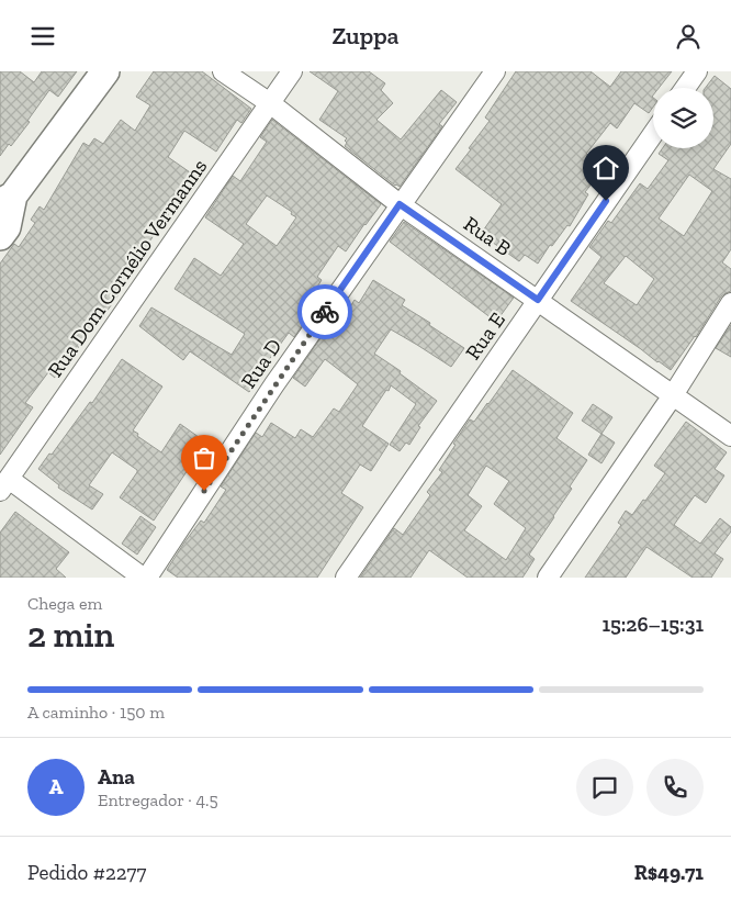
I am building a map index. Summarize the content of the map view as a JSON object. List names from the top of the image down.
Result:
{
  "streets": {
    "street": [
      "Rua B",
      "Rua Dom Cornélio Vermanns",
      "Rua E",
      "Rua D"
    ]
  },
  "crossings": [
    ["Rua B", "Rua Dom Cornélio Vermanns"],
    ["Rua B", "Rua E"],
    ["Rua B", "Rua D"]
  ],
  "page": {
    "header": "Zuppa",
    "heading": ["2 min", "Chega em", "15:26–15:31"],
    "panel": [
      "Ana",
      "Entregador · 4.5",
      "Pedido #2277",
      "R$49.71"
    ],
    "bar": "A caminho · 150 m",
    "round": "A"
  }
}
